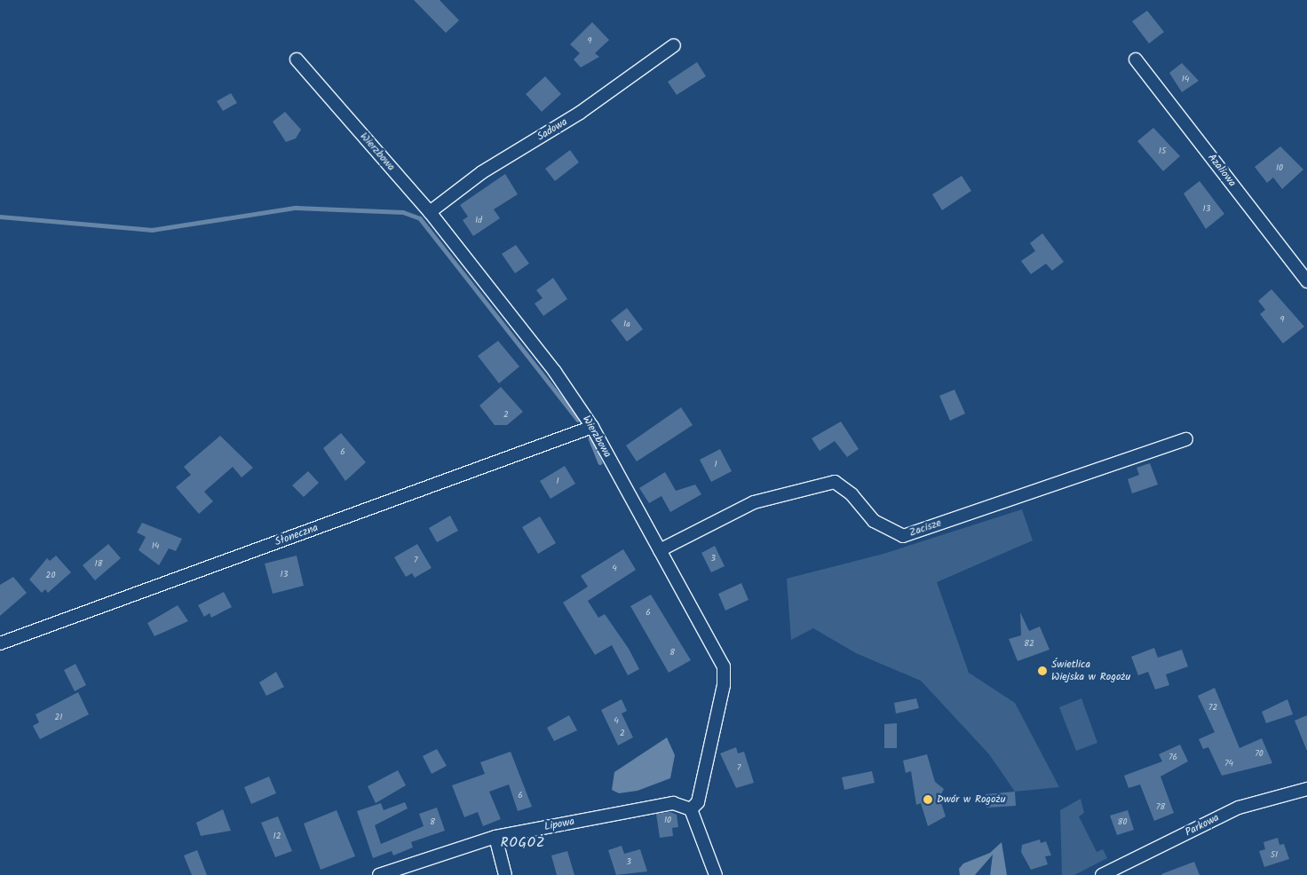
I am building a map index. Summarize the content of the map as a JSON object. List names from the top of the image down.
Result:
{
  "streets": {
    "street": [
      "Sadowa",
      "Wierzbowa",
      "Azaliowa",
      "Zacisze",
      "Słoneczna",
      "Lipowa",
      "Parkowa"
    ]
  },
  "crossings": [
    ["Sadowa", "Wierzbowa"],
    ["Wierzbowa", "Zacisze"],
    ["Wierzbowa", "Słoneczna"],
    ["Wierzbowa", "Lipowa"]
  ],
  "districts": ["ROGOŻ"],
  "places": ["Świetlica Wiejska w Rogożu", "Dwór w Rogożu"],
  "house_numbers": [
    "9",
    "14",
    "15",
    "10",
    "13",
    "1d",
    "9",
    "1a",
    "2",
    "6",
    "1",
    "1",
    "14",
    "3",
    "7",
    "18",
    "4",
    "13",
    "20",
    "6",
    "82",
    "8",
    "72",
    "21",
    "4",
    "2",
    "70",
    "76",
    "74",
    "7",
    "6",
    "78",
    "10",
    "8",
    "80",
    "12",
    "51",
    "3"
  ]
}
